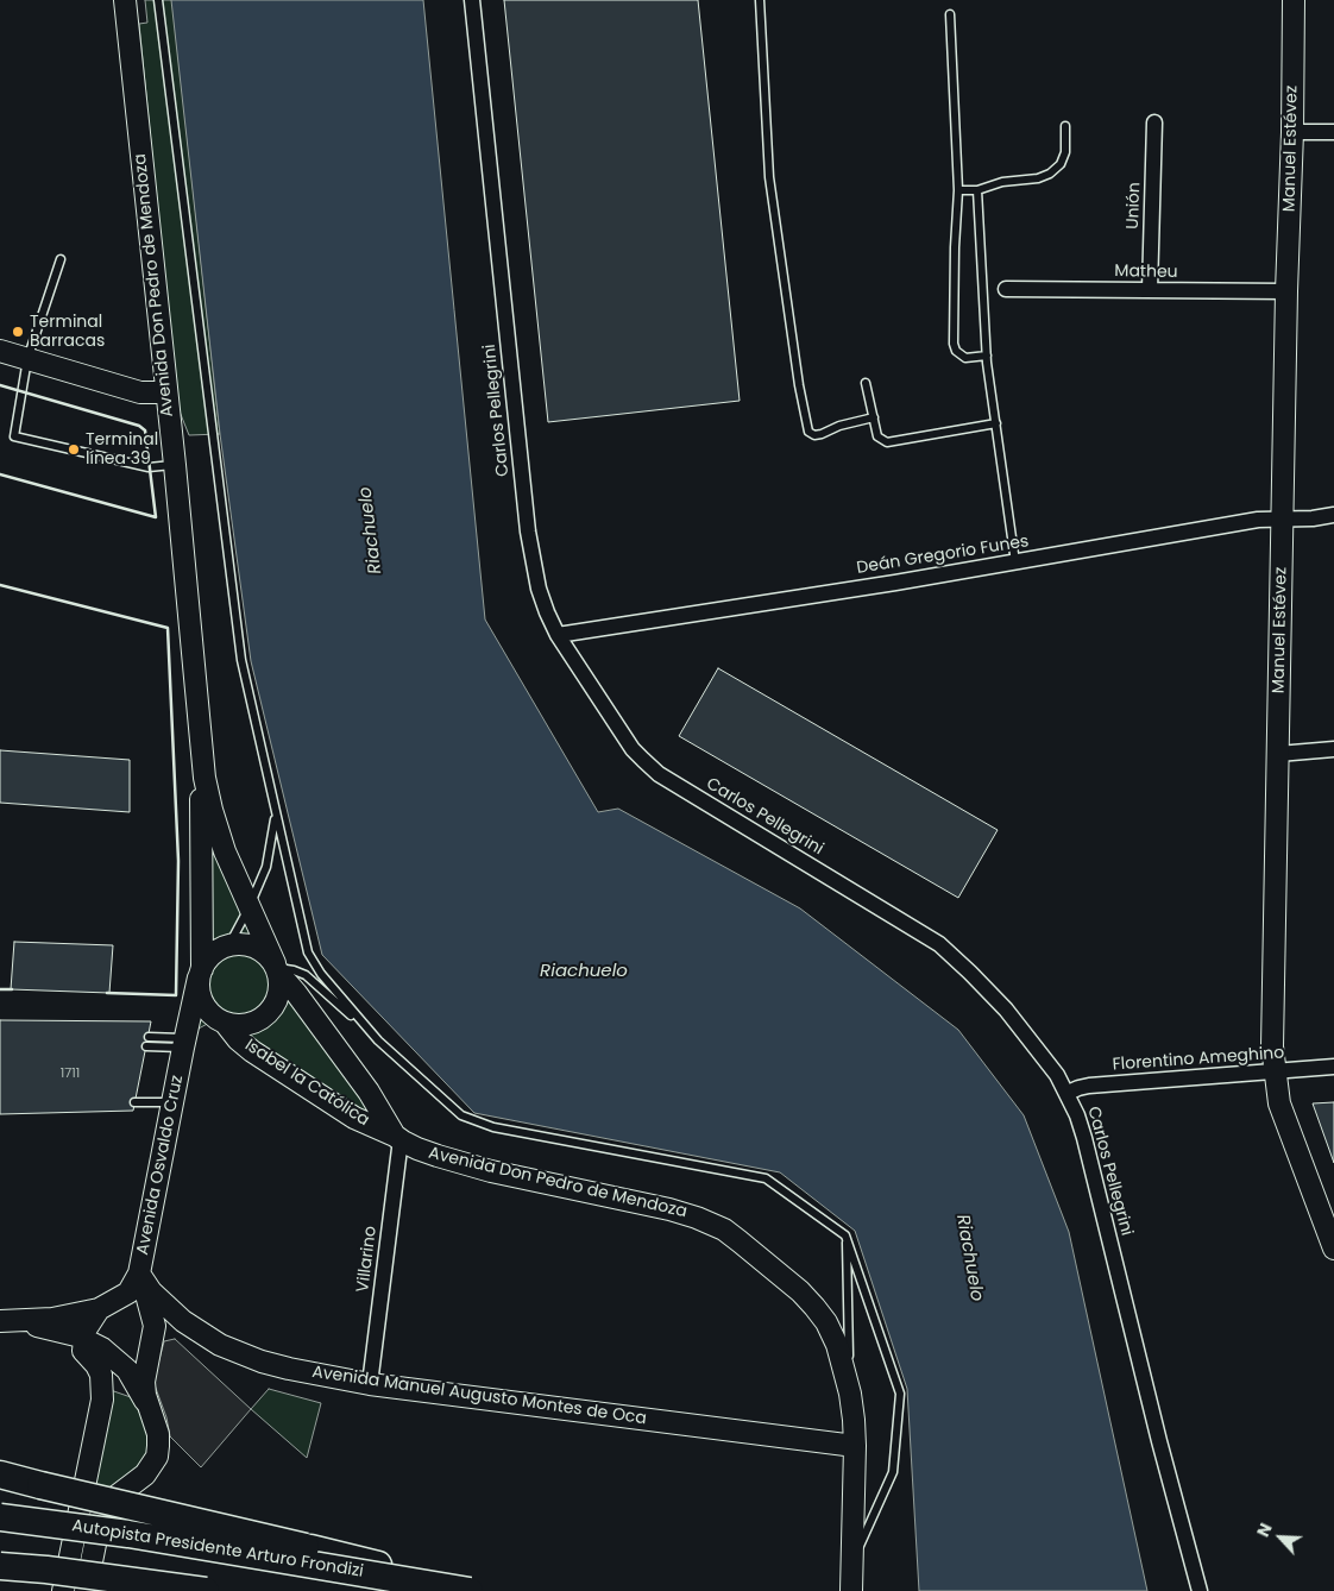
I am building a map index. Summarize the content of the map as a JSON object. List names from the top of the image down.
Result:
{
  "streets": {
    "highway": ["Autopista Presidente Arturo Frondizi"],
    "main road": [
      "Manuel Estévez",
      "Avenida Don Pedro de Mendoza",
      "Isabel la Católica",
      "Avenida Osvaldo Cruz",
      "Avenida Manuel Augusto Montes de Oca"
    ],
    "street": [
      "Unión",
      "Matheu",
      "Carlos Pellegrini",
      "Deán Gregorio Funes",
      "Florentino Ameghino",
      "Villarino"
    ]
  },
  "crossings": [
    ["Manuel Estévez", "Matheu"],
    ["Manuel Estévez", "Deán Gregorio Funes"],
    ["Manuel Estévez", "Florentino Ameghino"],
    ["Unión", "Matheu"],
    ["Avenida Don Pedro de Mendoza", "Isabel la Católica"],
    ["Avenida Don Pedro de Mendoza", "Avenida Osvaldo Cruz"],
    ["Avenida Don Pedro de Mendoza", "Villarino"],
    ["Avenida Don Pedro de Mendoza", "Avenida Manuel Augusto Montes de Oca"],
    ["Carlos Pellegrini", "Deán Gregorio Funes"],
    ["Carlos Pellegrini", "Florentino Ameghino"],
    ["Isabel la Católica", "Avenida Osvaldo Cruz"],
    ["Isabel la Católica", "Villarino"],
    ["Avenida Osvaldo Cruz", "Avenida Manuel Augusto Montes de Oca"],
    ["Villarino", "Avenida Manuel Augusto Montes de Oca"]
  ],
  "water": ["Riachuelo"],
  "places": ["Terminal Barracas", "Terminal línea 39"],
  "house_numbers": ["1711"],
  "north": "top left"
}
